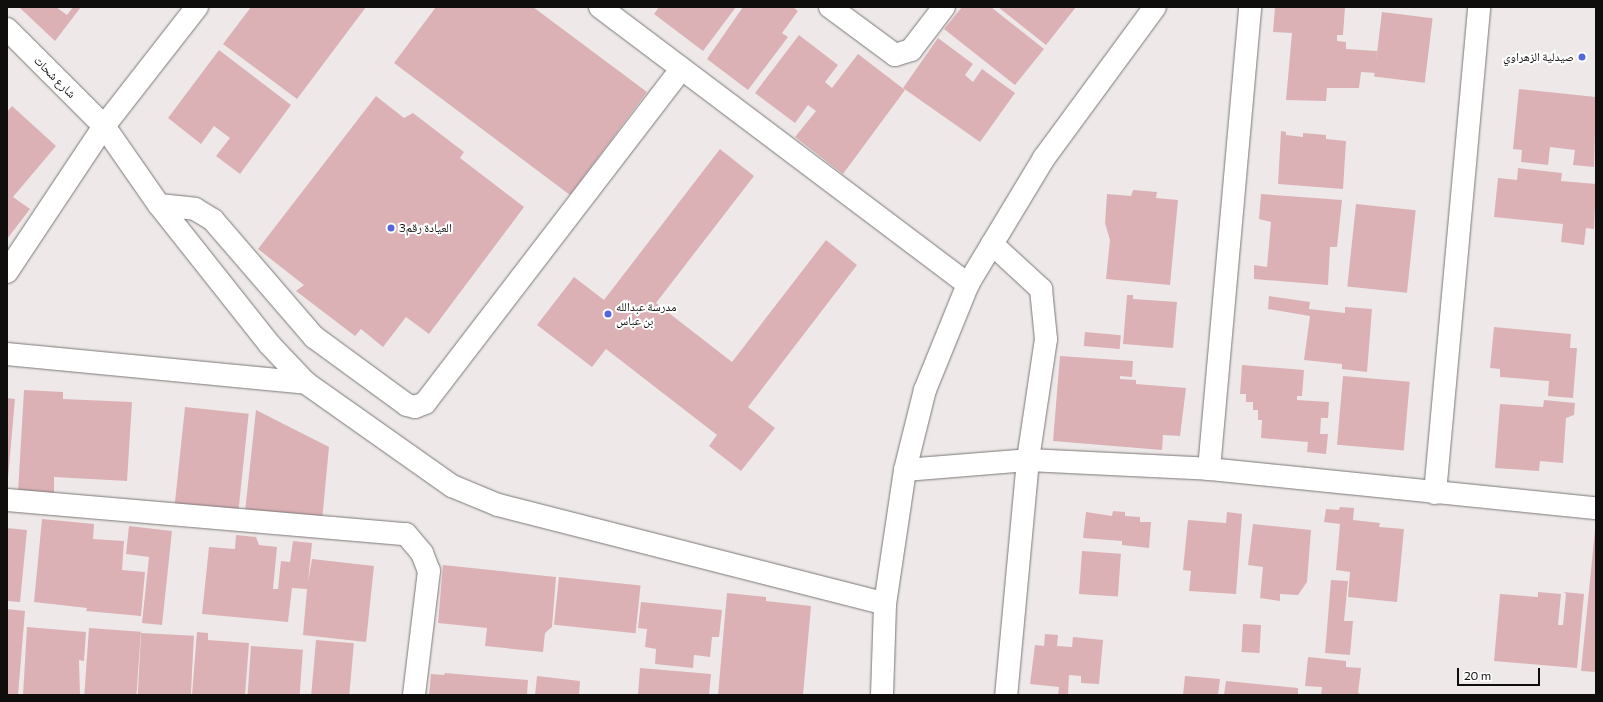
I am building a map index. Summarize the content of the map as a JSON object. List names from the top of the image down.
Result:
{
  "streets": {
    "street": ["شارع شحات"]
  },
  "places": ["صيدلية الزهراوي", "3العيادة رقم", "مدرسة عبدالله بن عباس"],
  "scale_bar": "20 m"
}
